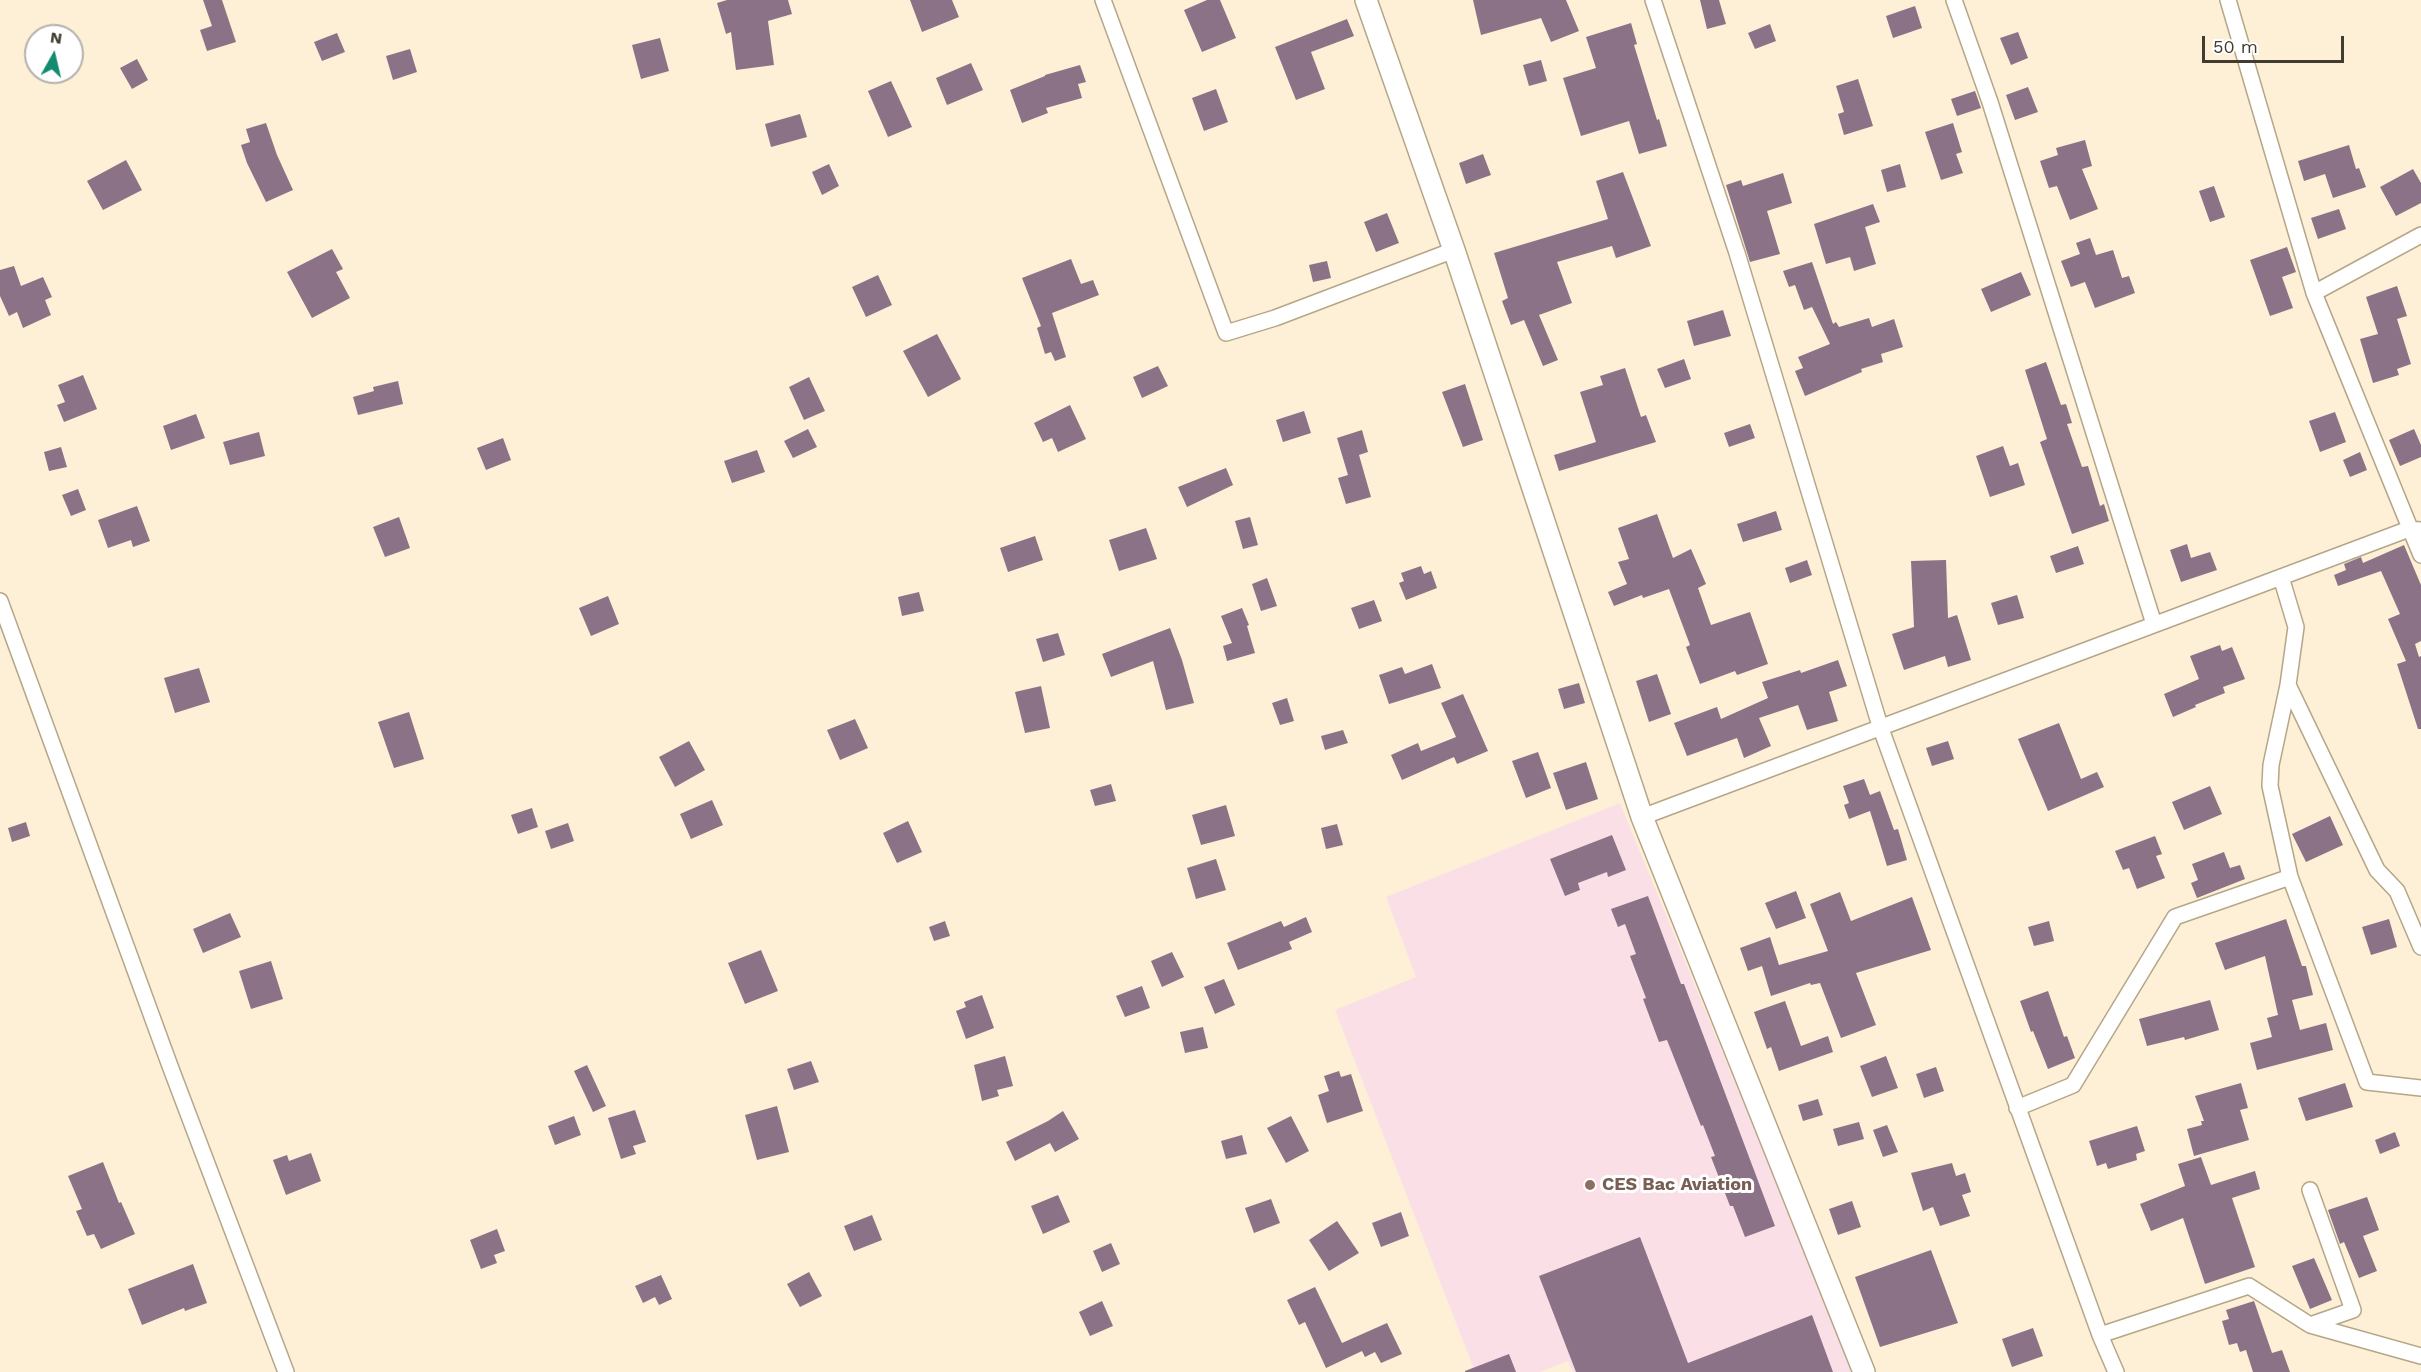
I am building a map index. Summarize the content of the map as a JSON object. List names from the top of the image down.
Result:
{
  "places": ["CES Bac Aviation"],
  "scale_bar": "50 m",
  "north": "top"
}
